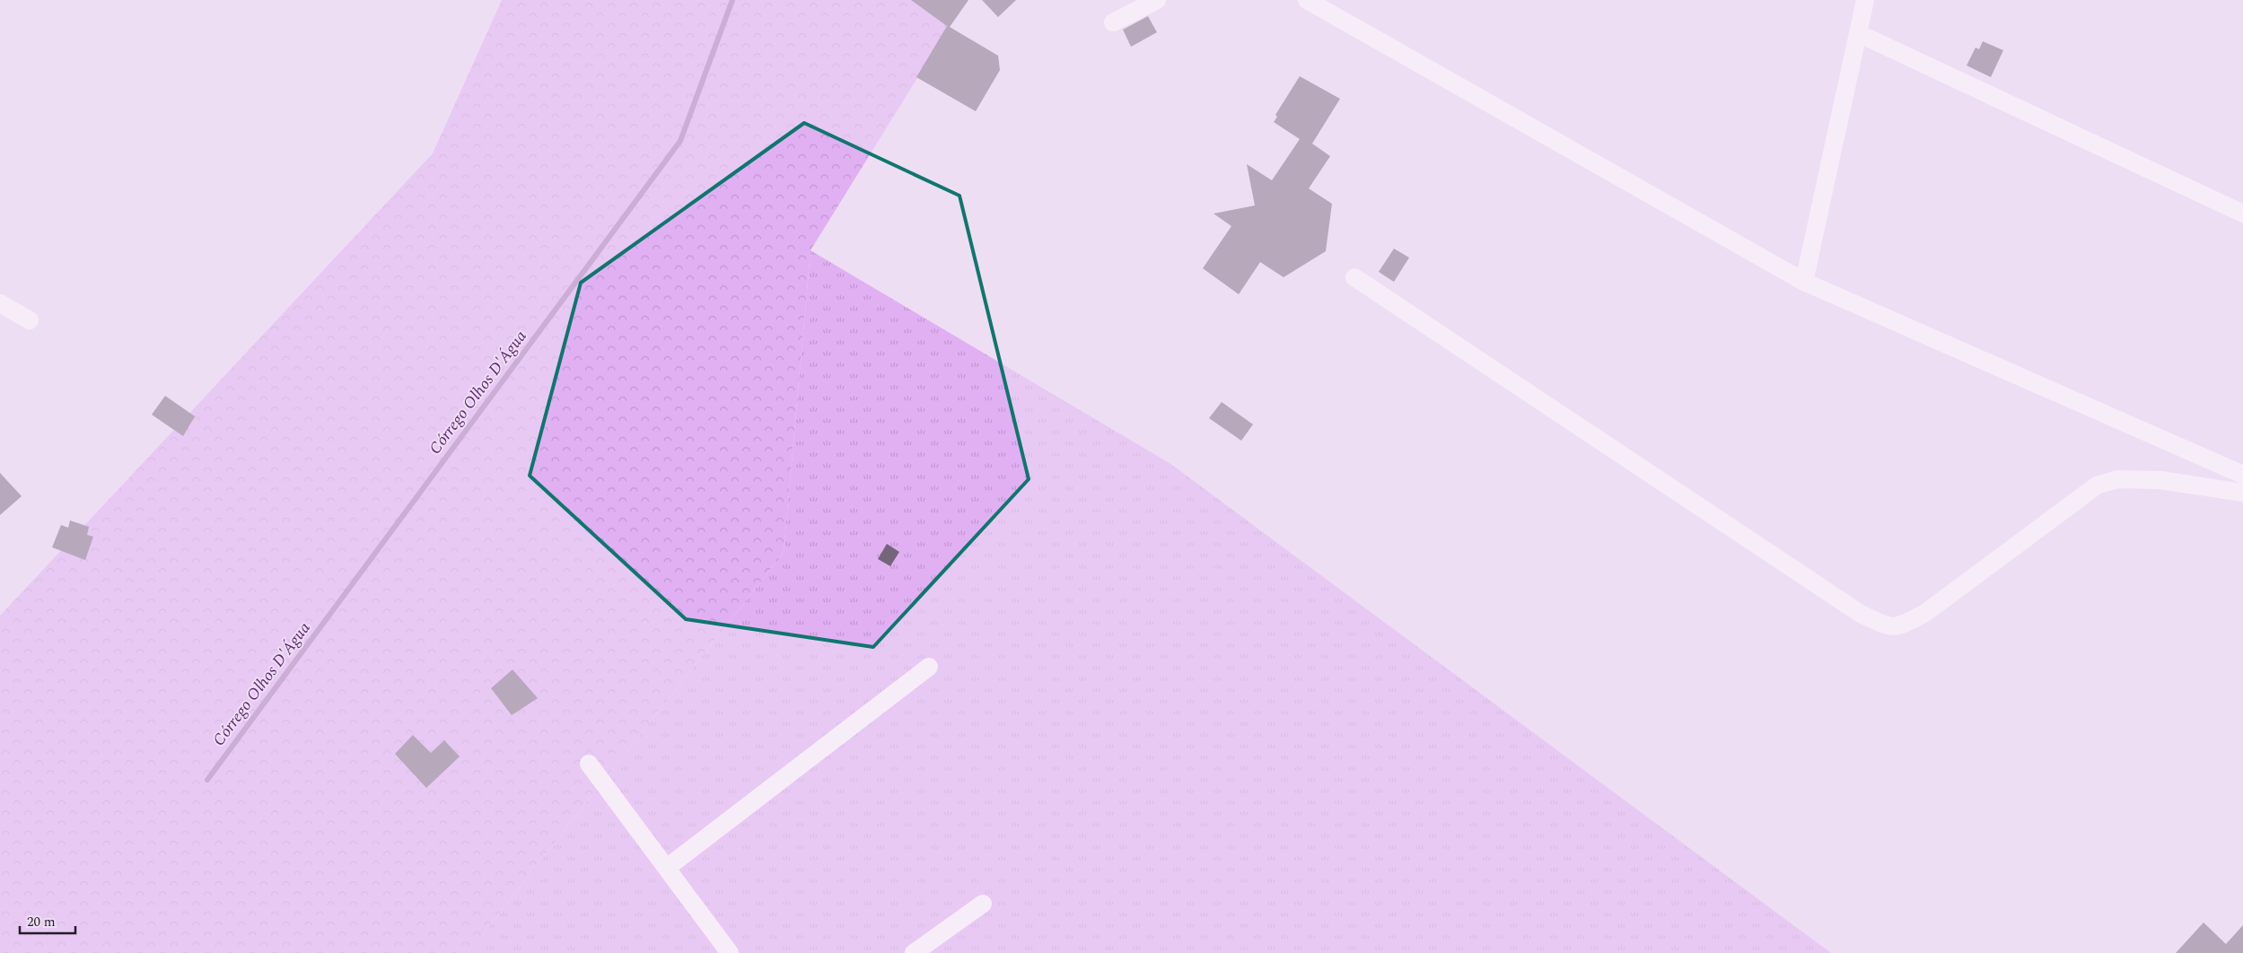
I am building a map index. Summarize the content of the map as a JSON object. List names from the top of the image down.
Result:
{
  "water": ["Córrego Olhos D'Água"],
  "scale_bar": "20 m"
}
